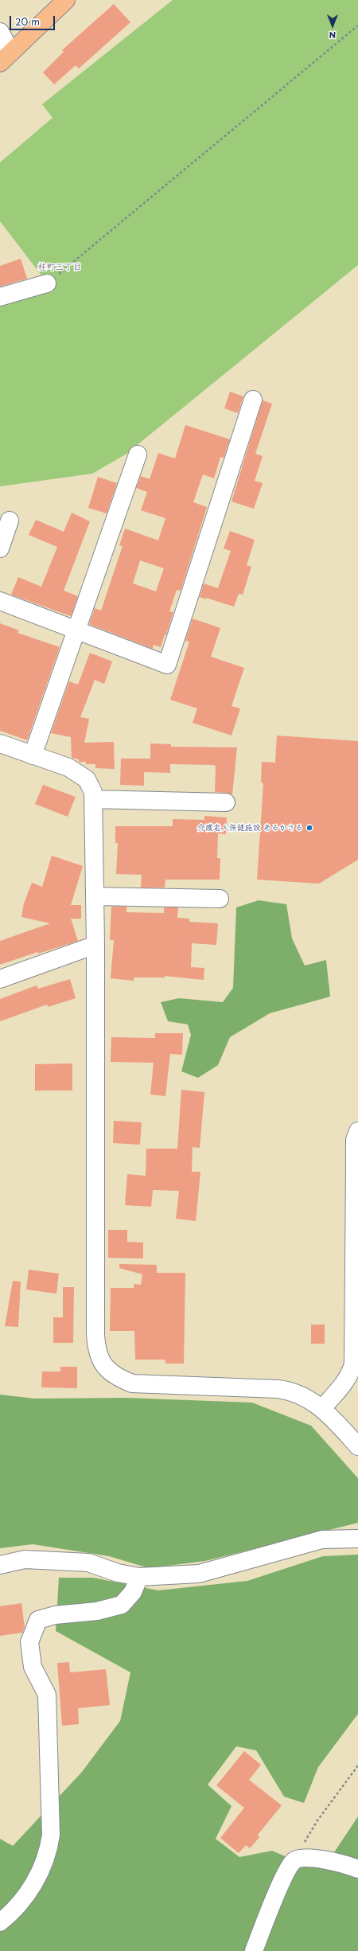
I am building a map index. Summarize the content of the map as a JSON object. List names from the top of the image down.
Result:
{
  "districts": ["桂町三丁目"],
  "places": ["介護老人保健施設 あるかさる"],
  "scale_bar": "20 m",
  "north": "bottom"
}
